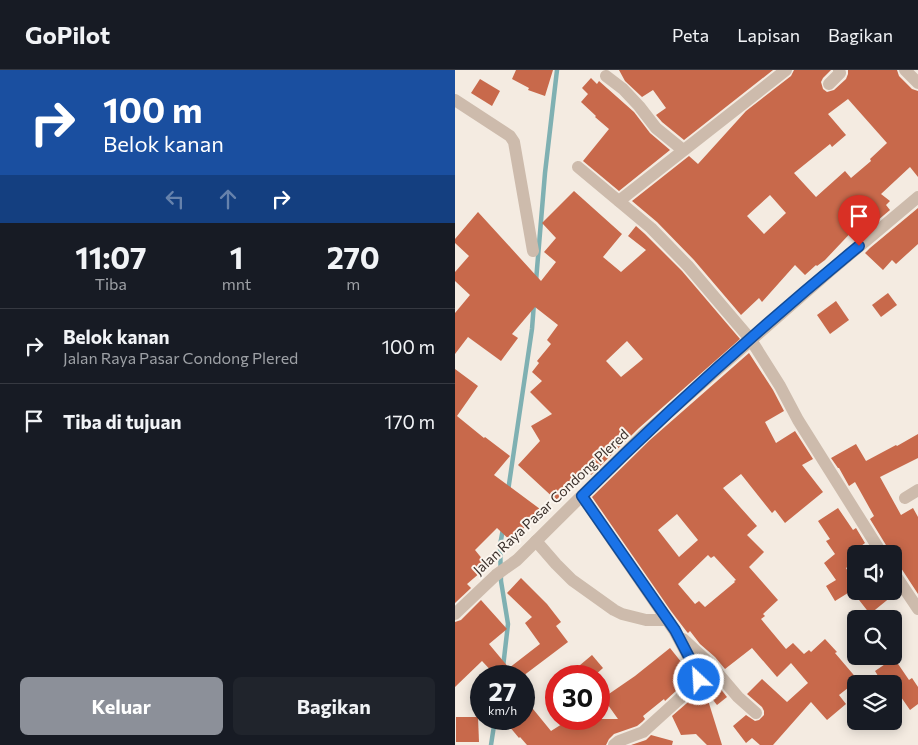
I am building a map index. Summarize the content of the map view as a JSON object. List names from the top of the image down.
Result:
{
  "streets": {
    "street": ["Jalan Raya Pasar Condong Plered"]
  },
  "page": {
    "header": "GoPilot",
    "nav": ["Peta", "Lapisan", "Bagikan"],
    "turn": ["100 m", "Belok kanan"],
    "eta": [
      "11:07",
      "Tiba",
      "1",
      "mnt",
      "270",
      "m"
    ],
    "list": [
      {
        "name": "Belok kanan",
        "note": "Jalan Raya Pasar Condong Plered",
        "value": "100 m"
      },
      {
        "name": "Tiba di tujuan",
        "value": "170 m"
      }
    ],
    "speed": "27 km/h",
    "limit": "30",
    "buttons": ["Keluar", "Bagikan"]
  }
}
